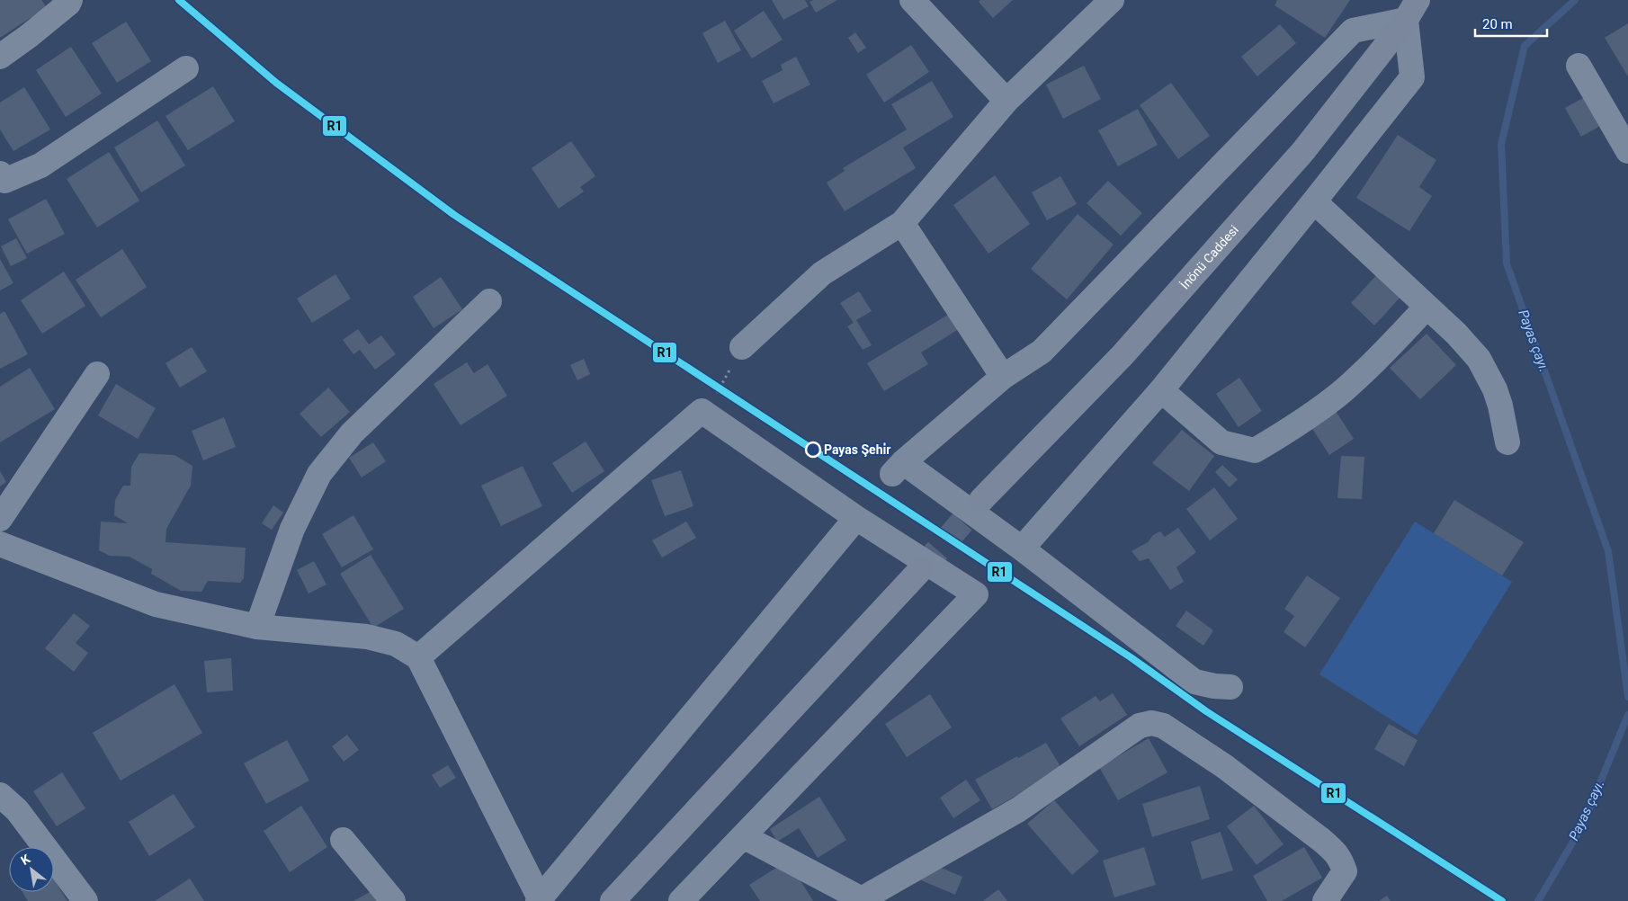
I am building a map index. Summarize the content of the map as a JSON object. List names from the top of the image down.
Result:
{
  "streets": {
    "main road": ["İnönü Caddesi"]
  },
  "water": ["Payas çayı."],
  "places": ["Payas Şehi̇r"],
  "lines": ["transit line R1"],
  "scale_bar": "20 m",
  "north": "top left"
}
